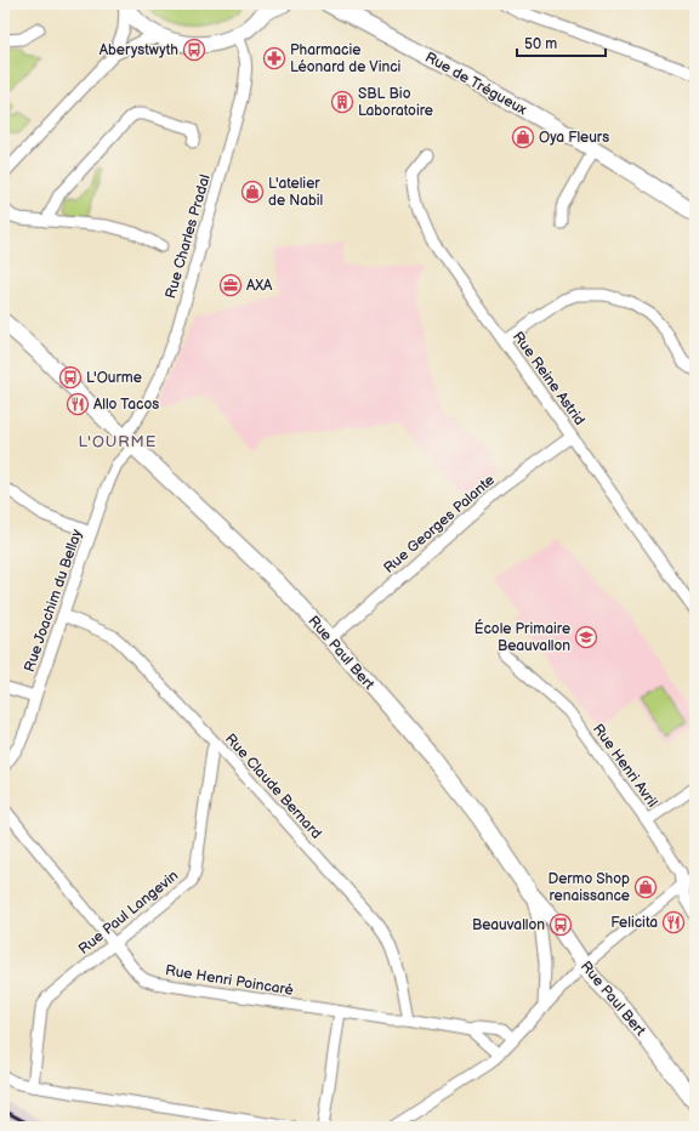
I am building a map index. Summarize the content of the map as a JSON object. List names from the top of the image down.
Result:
{
  "streets": {
    "main road": ["Rue de Trégueux", "Rue Paul Bert"],
    "street": [
      "Rue Charles Pradal",
      "Rue Reine Astrid",
      "Rue Georges Palante",
      "Rue Joachim du Bellay",
      "Rue Henri Avril",
      "Rue Claude Bernard",
      "Rue Paul Langevin",
      "Rue Henri Poincaré"
    ]
  },
  "crossings": [
    ["Rue Charles Pradal", "Rue Joachim du Bellay"],
    ["Rue Charles Pradal", "Rue Paul Bert"],
    ["Rue Reine Astrid", "Rue Georges Palante"],
    ["Rue Georges Palante", "Rue Paul Bert"],
    ["Rue Joachim du Bellay", "Rue Paul Bert"],
    ["Rue Joachim du Bellay", "Rue Claude Bernard"],
    ["Rue Claude Bernard", "Rue Paul Langevin"],
    ["Rue Claude Bernard", "Rue Henri Poincaré"],
    ["Rue Paul Langevin", "Rue Henri Poincaré"]
  ],
  "districts": ["L'OURME"],
  "places": {
    "bus stop": ["Aberystwyth", "L'Ourme", "Beauvallon"],
    "pharmacy": ["Pharmacie Léonard de Vinci"],
    "building": ["SBL Bio Laboratoire"],
    "shop": ["Oya Fleurs", "L'atelier de Nabil", "Dermo Shop renaissance"],
    "office": ["AXA"],
    "restaurant": ["Allo Tacos", "Felicita"],
    "school or university": ["École Primaire Beauvallon"]
  },
  "scale_bar": "50 m"
}
